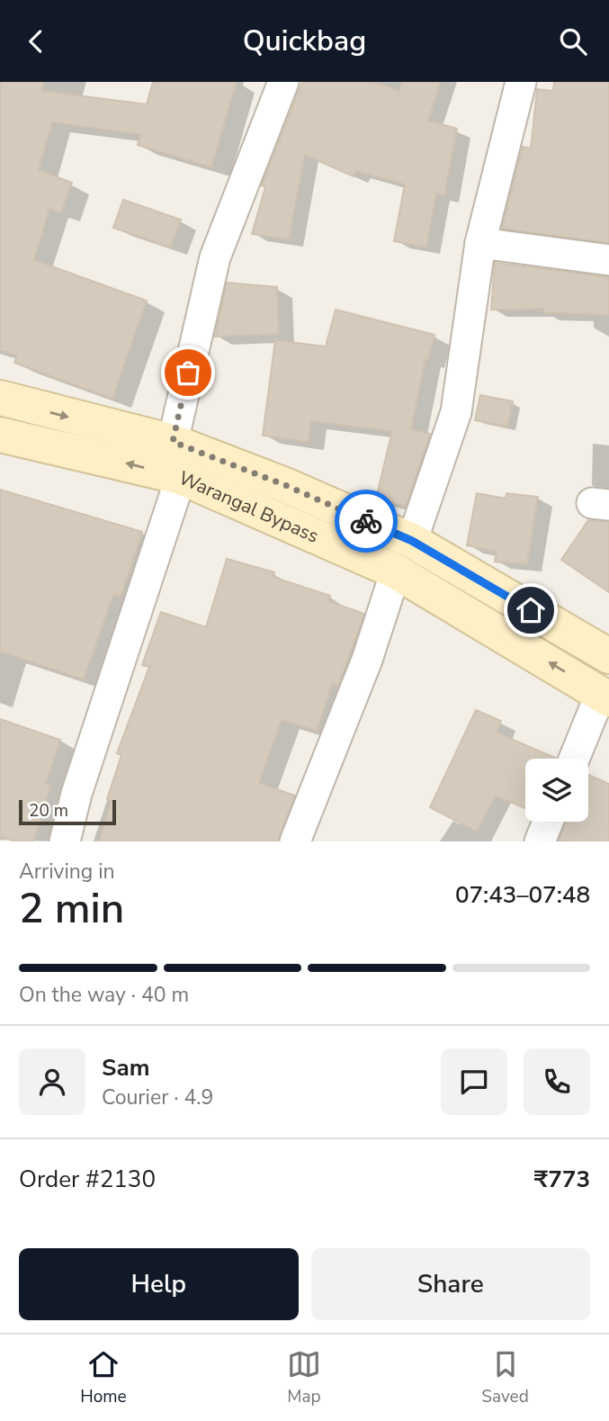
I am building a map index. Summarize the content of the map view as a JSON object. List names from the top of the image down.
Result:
{
  "streets": {
    "main road": ["Warangal Bypass"]
  },
  "scale_bar": "20 m",
  "page": {
    "header": "Quickbag",
    "scale": "20 m",
    "heading": ["2 min", "Arriving in", "07:43–07:48"],
    "panel": [
      "Sam",
      "Courier · 4.9",
      "Order #2130",
      "₹773"
    ],
    "bar": "On the way · 40 m",
    "buttons": ["Help", "Share"],
    "tabs": ["Home", "Map", "Saved"]
  }
}
